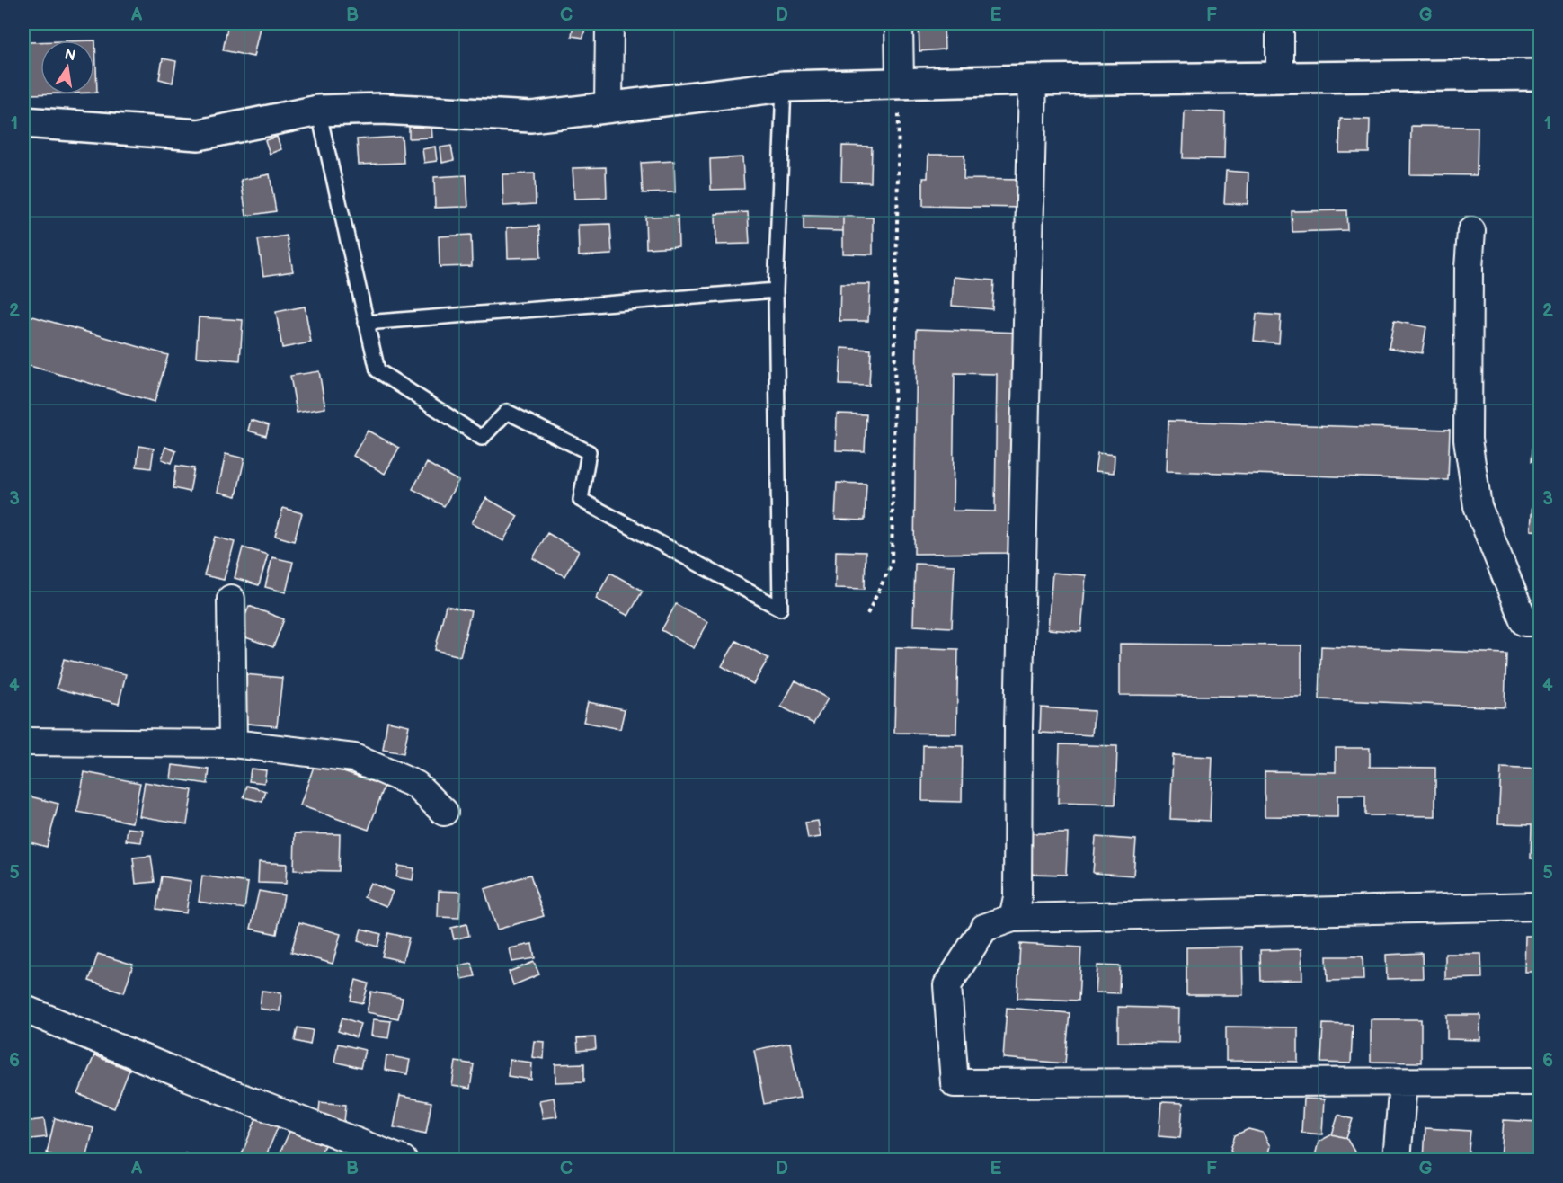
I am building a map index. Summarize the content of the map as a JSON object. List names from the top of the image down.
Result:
{
  "north": "top",
  "grid": {
    "columns": [
      "A",
      "B",
      "C",
      "D",
      "E",
      "F",
      "G"
    ],
    "rows": [
      "1",
      "2",
      "3",
      "4",
      "5",
      "6"
    ]
  }
}
